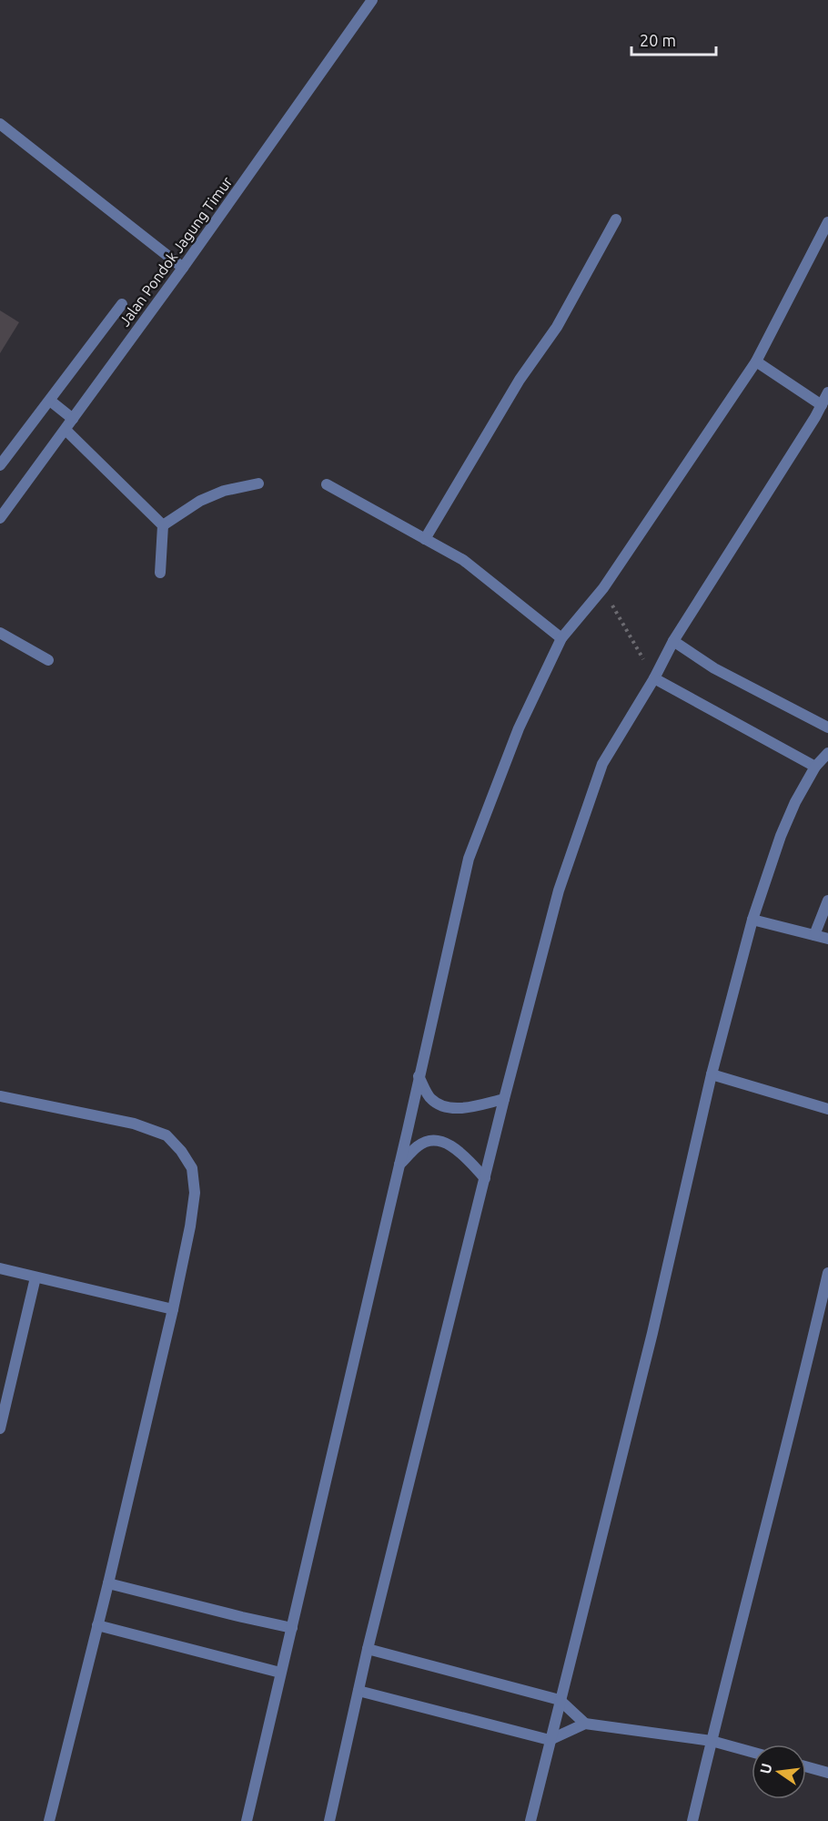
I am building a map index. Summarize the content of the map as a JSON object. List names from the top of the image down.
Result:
{
  "streets": {
    "street": ["Jalan Pondok Jagung Timur"]
  },
  "scale_bar": "20 m",
  "north": "left"
}
